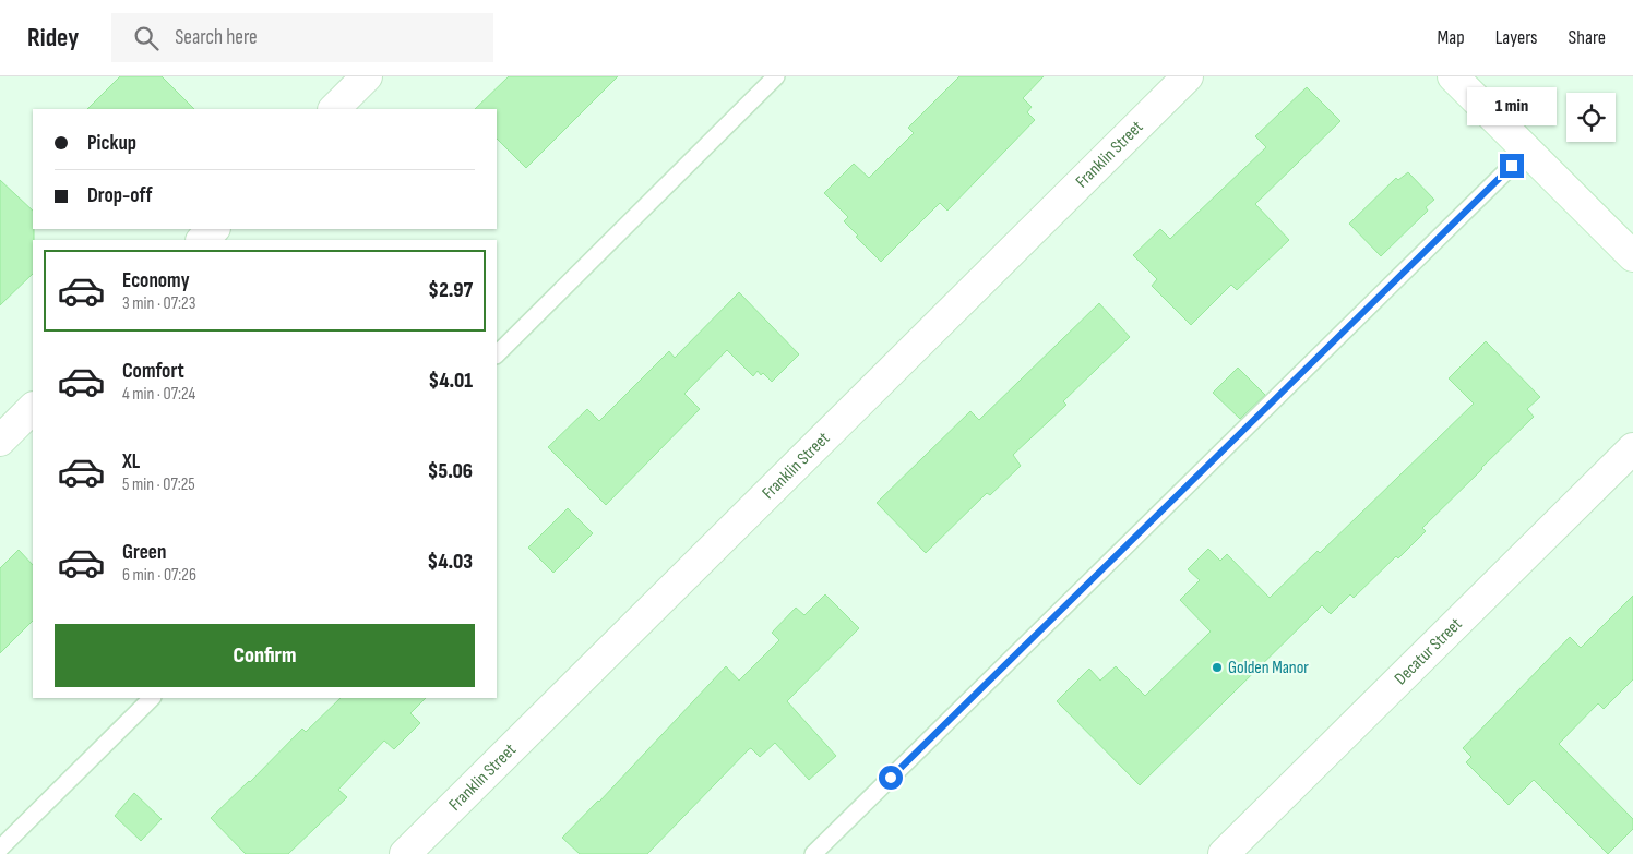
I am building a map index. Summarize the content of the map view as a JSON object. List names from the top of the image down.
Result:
{
  "streets": {
    "street": ["Franklin Street", "Decatur Street"]
  },
  "places": ["Golden Manor"],
  "page": {
    "header": "Ridey",
    "search": "Search here",
    "nav": ["Map", "Layers", "Share"],
    "bubble": "1 min",
    "banner": ["Pickup", "Drop-off"],
    "list": [
      {
        "name": "Economy",
        "note": "3 min · 07:23",
        "value": "$2.97"
      },
      {
        "name": "Comfort",
        "note": "4 min · 07:24",
        "value": "$4.01"
      },
      {
        "name": "XL",
        "note": "5 min · 07:25",
        "value": "$5.06"
      },
      {
        "name": "Green",
        "note": "6 min · 07:26",
        "value": "$4.03"
      }
    ],
    "buttons": "Confirm"
  }
}
